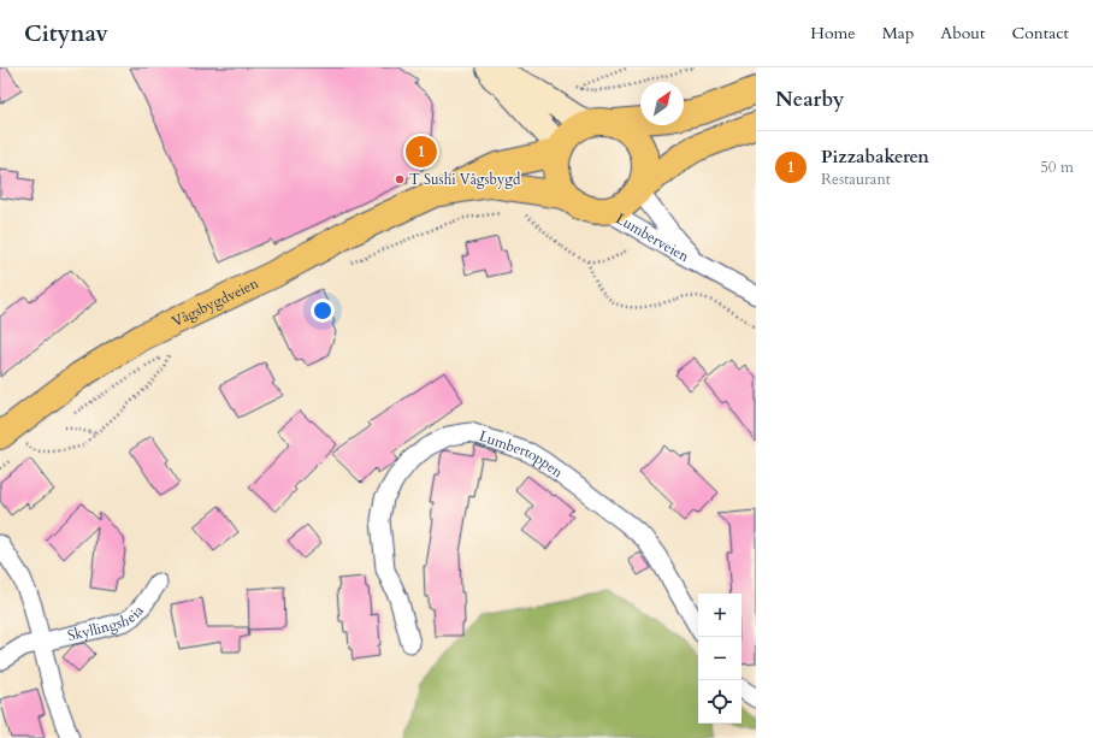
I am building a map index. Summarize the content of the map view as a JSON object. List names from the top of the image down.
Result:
{
  "streets": {
    "main road": ["Vågsbygdveien"],
    "street": ["Lumberveien", "Lumbertoppen", "Skyllingsheia"]
  },
  "crossings": [
    ["Lumberveien", "Vågsbygdveien"]
  ],
  "places": ["T Sushi Vågsbygd"],
  "north": "top right",
  "page": {
    "header": "Citynav",
    "nav": [
      "Home",
      "Map",
      "About",
      "Contact"
    ],
    "heading": "Nearby",
    "list": [
      {
        "mark": "1",
        "name": "Pizzabakeren",
        "note": "Restaurant",
        "value": "50 m"
      }
    ],
    "pins": "1",
    "map_buttons": ["+", "−"]
  }
}
